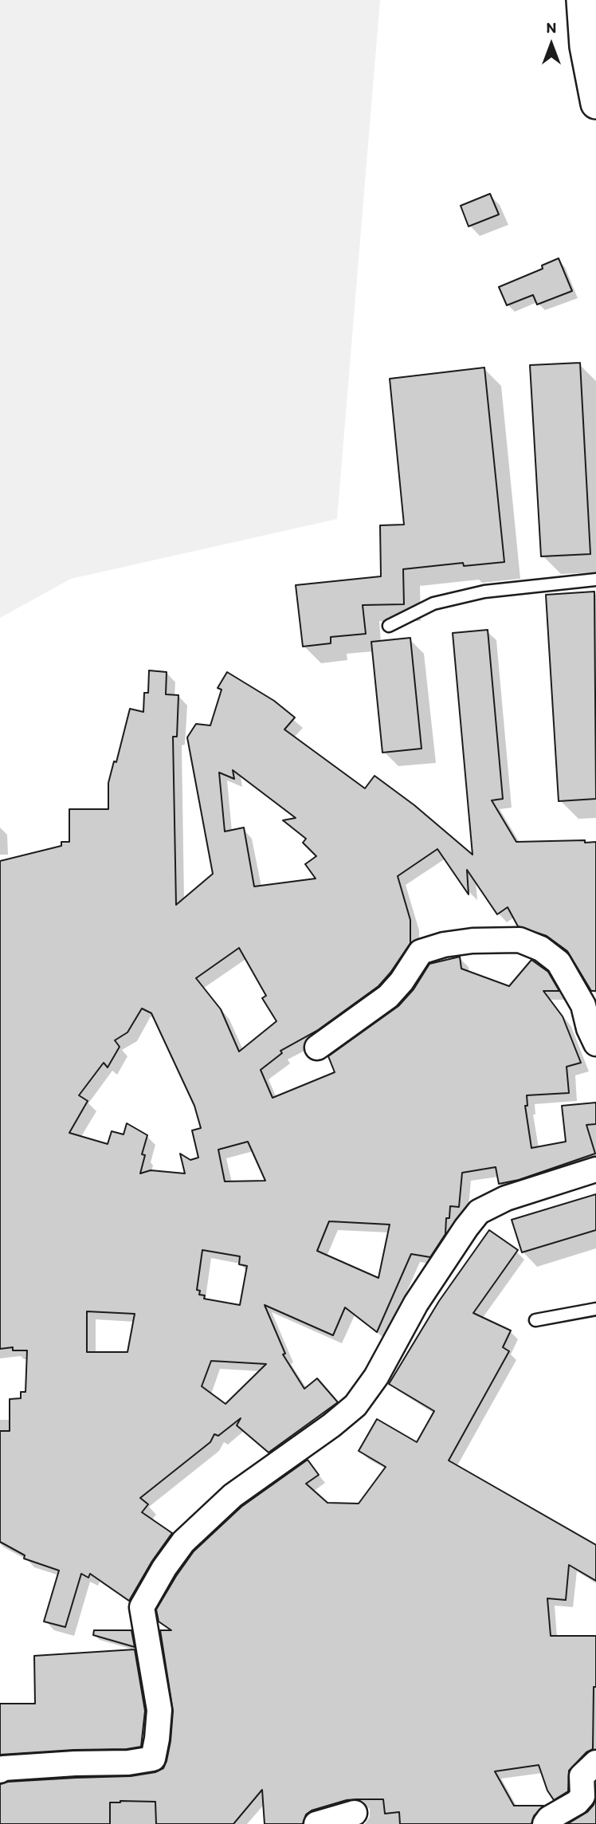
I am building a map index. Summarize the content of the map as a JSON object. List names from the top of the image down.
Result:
{
  "north": "top"
}
